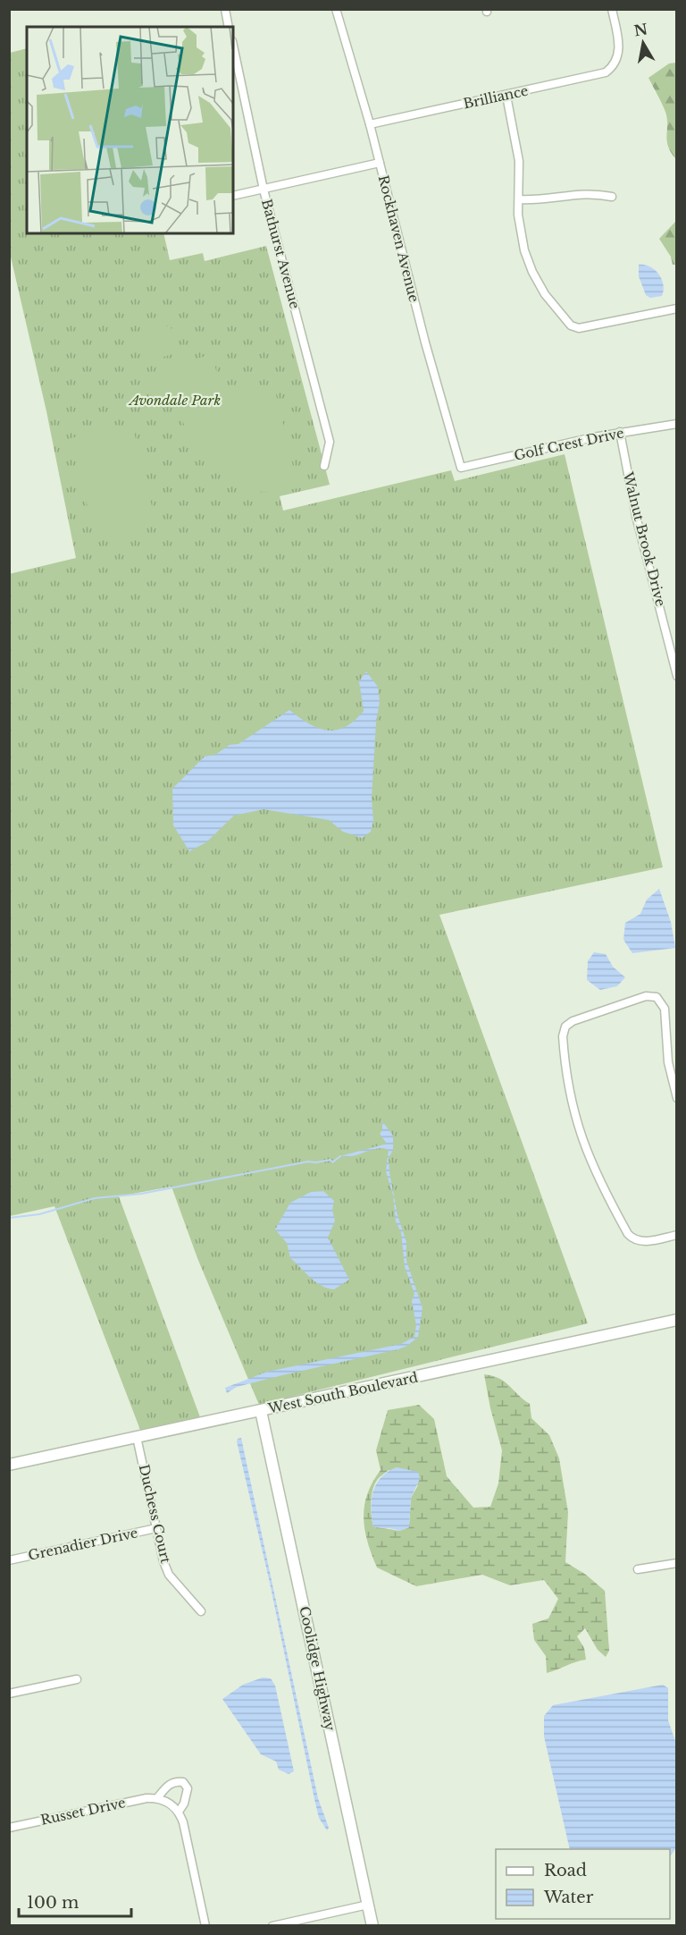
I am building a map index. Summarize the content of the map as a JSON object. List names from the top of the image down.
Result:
{
  "streets": {
    "main road": ["West South Boulevard", "Coolidge Highway"],
    "street": [
      "Brilliance",
      "Rockhaven Avenue",
      "Bathurst Avenue",
      "Golf Crest Drive",
      "Walnut Brook Drive",
      "Duchess Court",
      "Grenadier Drive",
      "Russet Drive"
    ]
  },
  "crossings": [
    ["Brilliance", "Rockhaven Avenue"],
    ["Rockhaven Avenue", "Golf Crest Drive"],
    ["Golf Crest Drive", "Walnut Brook Drive"],
    ["West South Boulevard", "Duchess Court"],
    ["West South Boulevard", "Coolidge Highway"],
    ["Duchess Court", "Grenadier Drive"]
  ],
  "parks": ["Avondale Park"],
  "legend": ["Road", "Water"],
  "scale_bar": "100 m",
  "north": "top"
}
